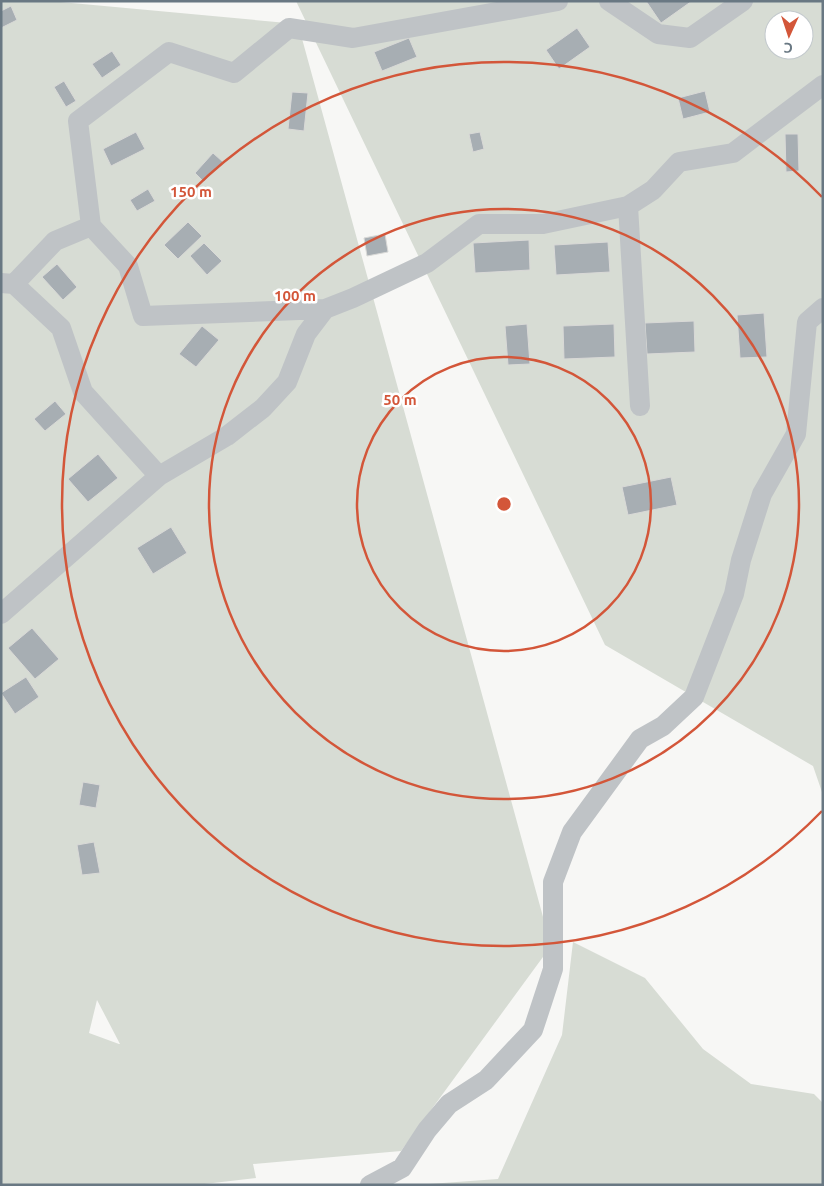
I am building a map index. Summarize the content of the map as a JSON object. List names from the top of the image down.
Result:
{
  "north": "bottom",
  "rings": ["150 m", "100 m", "50 m"]
}
